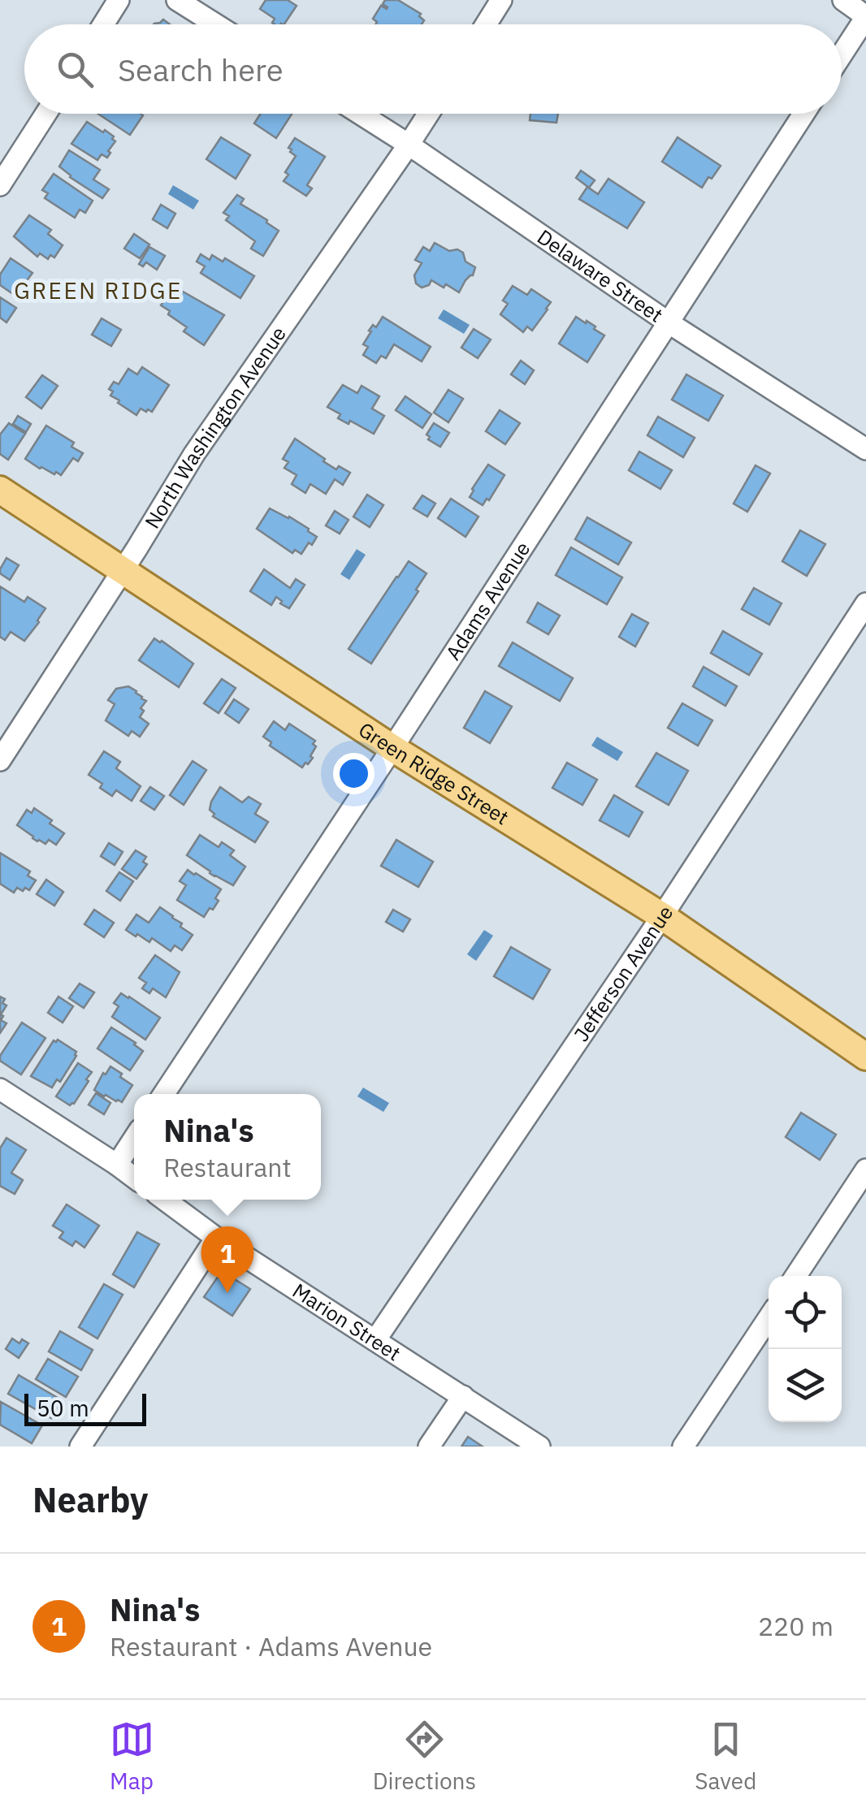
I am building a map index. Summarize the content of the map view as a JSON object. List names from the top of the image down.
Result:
{
  "streets": {
    "main road": ["Green Ridge Street"],
    "street": [
      "Delaware Street",
      "North Washington Avenue",
      "Adams Avenue",
      "Jefferson Avenue",
      "Marion Street"
    ]
  },
  "crossings": [
    ["Delaware Street", "North Washington Avenue"],
    ["Delaware Street", "Adams Avenue"],
    ["North Washington Avenue", "Green Ridge Street"],
    ["Adams Avenue", "Green Ridge Street"],
    ["Green Ridge Street", "Jefferson Avenue"],
    ["Jefferson Avenue", "Marion Street"]
  ],
  "districts": ["GREEN RIDGE"],
  "scale_bar": "50 m",
  "page": {
    "search": "Search here",
    "popup": ["Nina's", "Restaurant"],
    "pins": "1",
    "scale": "50 m",
    "heading": "Nearby",
    "list": [
      {
        "mark": "1",
        "name": "Nina's",
        "note": "Restaurant · Adams Avenue",
        "value": "220 m"
      }
    ],
    "nav": ["Map", "Directions", "Saved"]
  }
}
